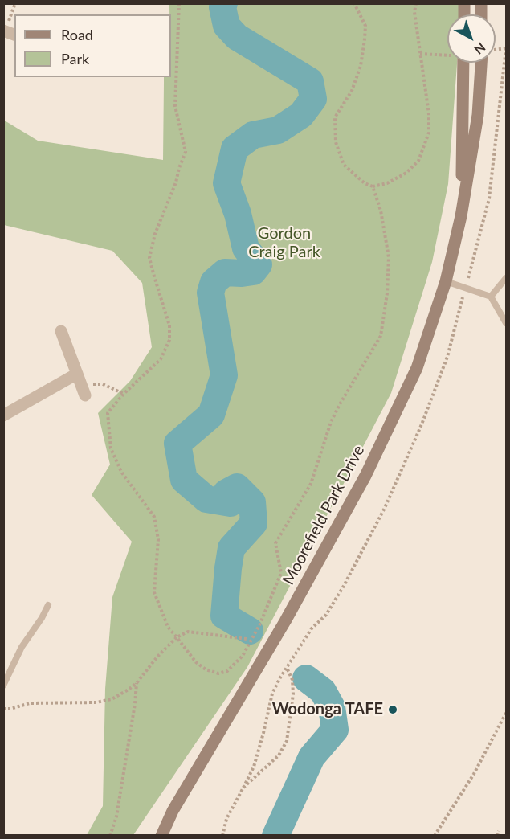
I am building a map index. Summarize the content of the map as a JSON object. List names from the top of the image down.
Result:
{
  "streets": {
    "main road": ["Moorefield Park Drive"]
  },
  "parks": ["Gordon Craig Park"],
  "places": ["Wodonga TAFE"],
  "legend": ["Road", "Park"],
  "north": "bottom right"
}
